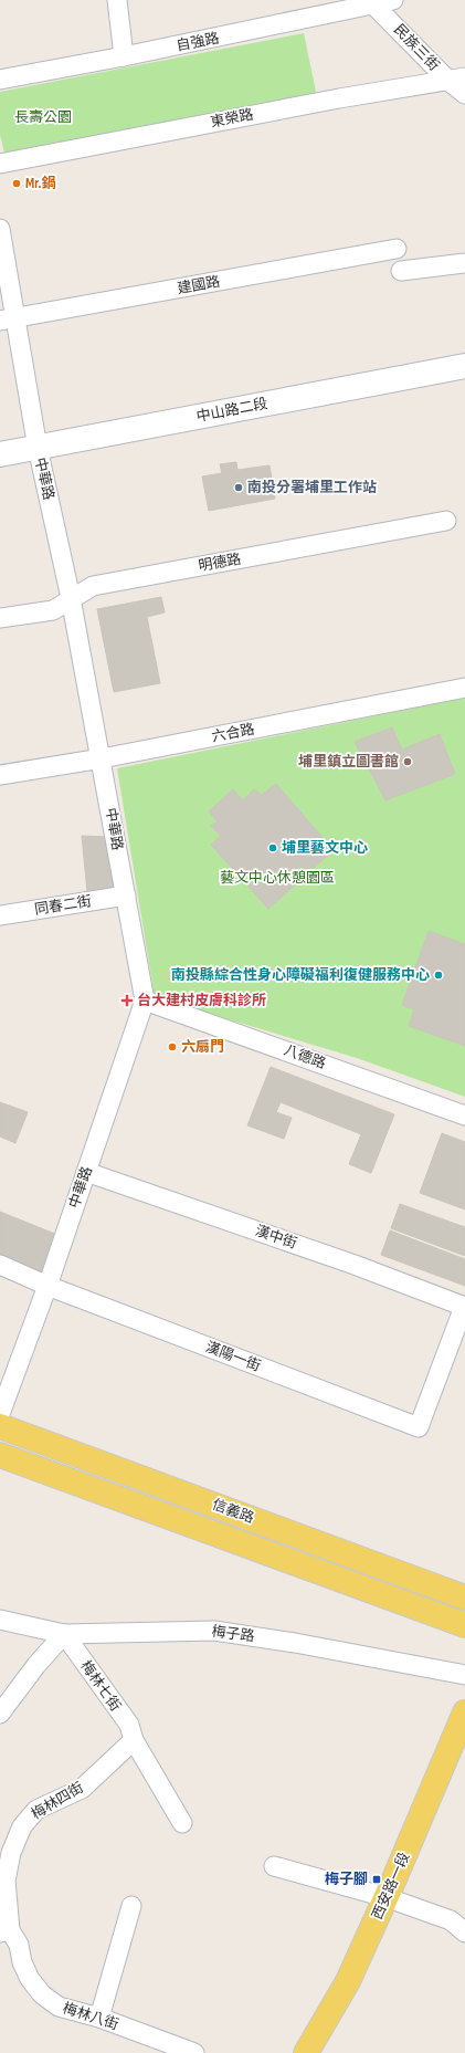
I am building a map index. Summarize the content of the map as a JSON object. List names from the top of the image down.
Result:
{
  "streets": {
    "main road": ["信義路", "西安路一段"],
    "street": [
      "自強路",
      "民族三街",
      "東榮路",
      "建國路",
      "中山路二段",
      "中華路",
      "明德路",
      "六合路",
      "同春二街",
      "八德路",
      "漢中街",
      "漢陽一街",
      "梅子路",
      "梅林七街",
      "梅林四街",
      "梅林八街"
    ]
  },
  "crossings": [
    ["自強路", "民族三街"],
    ["民族三街", "東榮路"],
    ["建國路", "中華路"],
    ["中山路二段", "中華路"],
    ["中華路", "明德路"],
    ["中華路", "六合路"],
    ["中華路", "同春二街"],
    ["中華路", "八德路"],
    ["中華路", "漢中街"],
    ["中華路", "漢陽一街"],
    ["漢中街", "漢陽一街"],
    ["梅子路", "梅林七街"],
    ["梅林七街", "梅林四街"],
    ["梅林四街", "梅林八街"]
  ],
  "parks": ["長壽公園", "藝文中心休憩園區"],
  "places": {
    "other": [
      "Mr.鍋",
      "南投分署埔里工作站",
      "埔里鎮立圖書館",
      "埔里藝文中心",
      "南投縣綜合性身心障礙福利復健服務中心",
      "六扇門"
    ],
    "health": ["台大建村皮膚科診所"],
    "transit": ["梅子腳"]
  }
}
